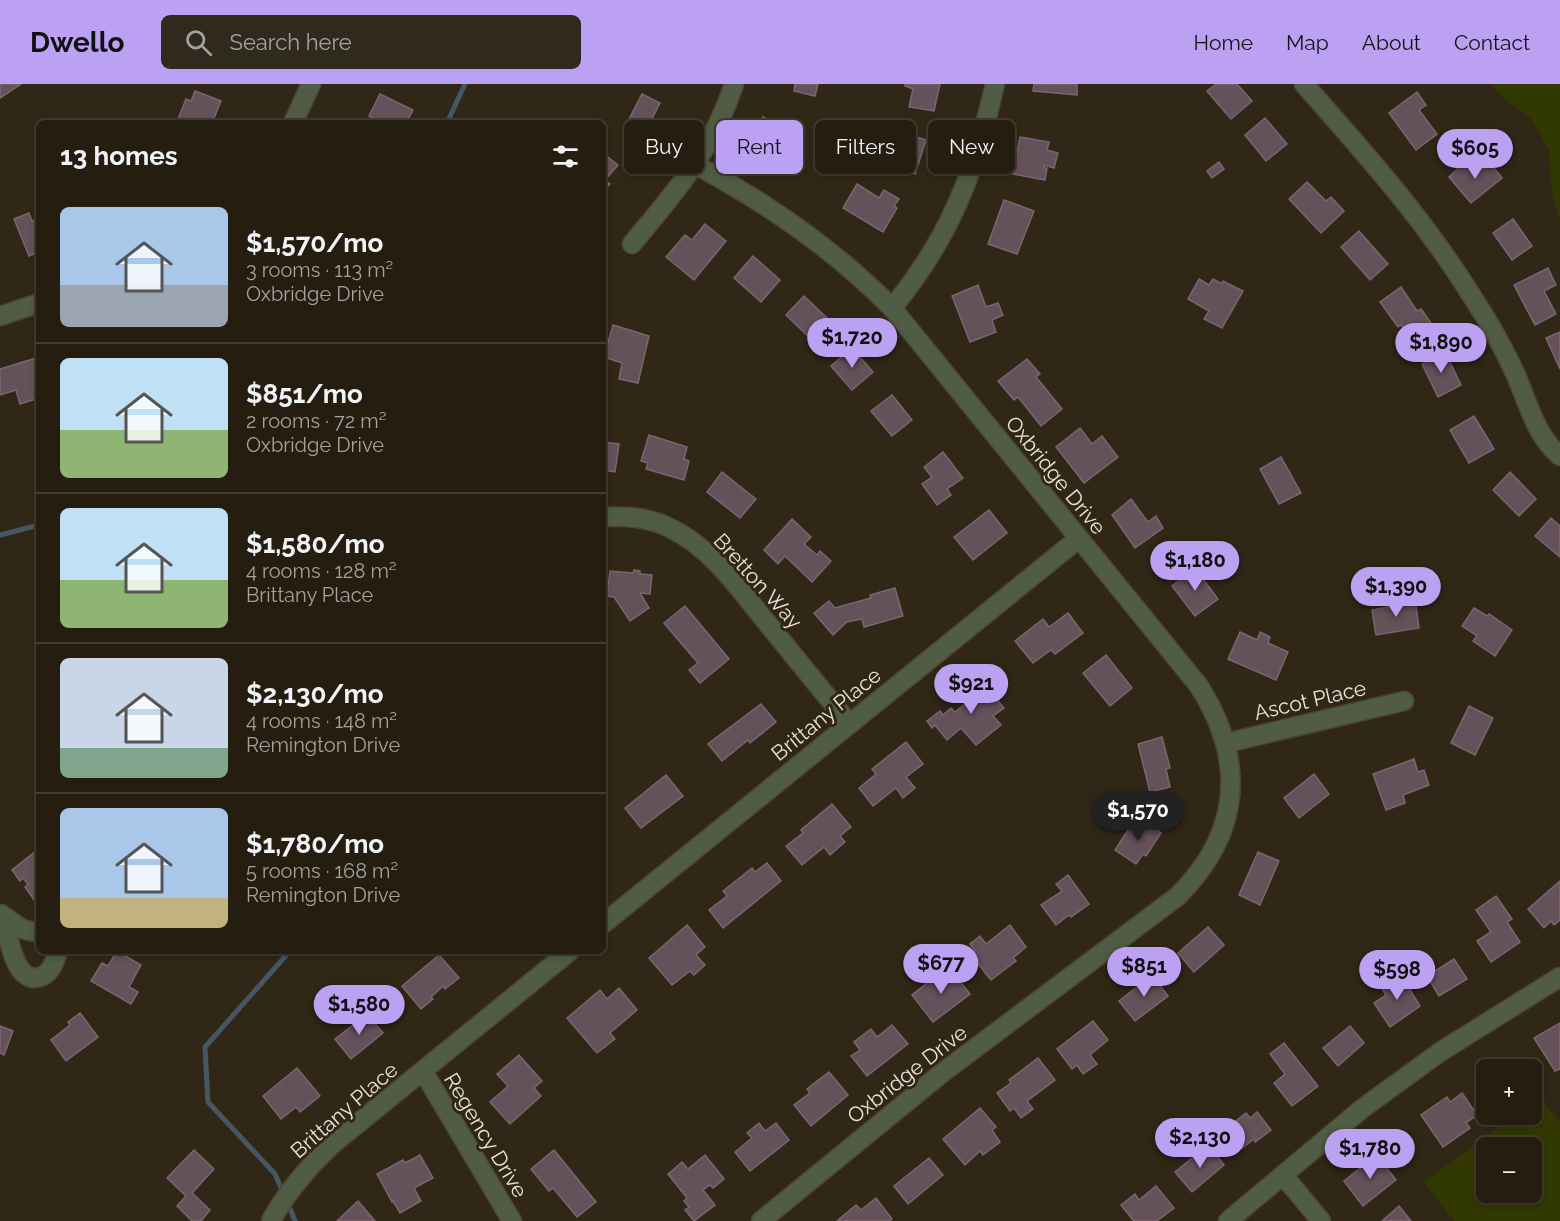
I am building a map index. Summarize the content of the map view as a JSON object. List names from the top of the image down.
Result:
{
  "streets": {
    "street": [
      "Oxbridge Drive",
      "Bretton Way",
      "Ascot Place",
      "Brittany Place",
      "Regency Drive"
    ]
  },
  "crossings": [
    ["Oxbridge Drive", "Ascot Place"],
    ["Oxbridge Drive", "Brittany Place"],
    ["Bretton Way", "Brittany Place"],
    ["Brittany Place", "Regency Drive"]
  ],
  "page": {
    "header": "Dwello",
    "search": "Search here",
    "nav": [
      "Home",
      "Map",
      "About",
      "Contact"
    ],
    "chip": [
      "Buy",
      "Rent",
      "Filters",
      "New"
    ],
    "heading": "13 homes",
    "price": [
      "$605",
      "$1,720",
      "$1,890",
      "$1,180",
      "$1,390",
      "$921",
      "$1,570",
      "$677",
      "$851",
      "$598",
      "$1,580",
      "$2,130",
      "$1,780"
    ],
    "list": [
      {
        "name": "$1,570/mo",
        "note": "3 rooms · 113 m² · Oxbridge Drive"
      },
      {
        "name": "$851/mo",
        "note": "2 rooms · 72 m² · Oxbridge Drive"
      },
      {
        "name": "$1,580/mo",
        "note": "4 rooms · 128 m² · Brittany Place"
      },
      {
        "name": "$2,130/mo",
        "note": "4 rooms · 148 m² · Remington Drive"
      },
      {
        "name": "$1,780/mo",
        "note": "5 rooms · 168 m² · Remington Drive"
      }
    ],
    "map_buttons": ["+", "−"]
  }
}
